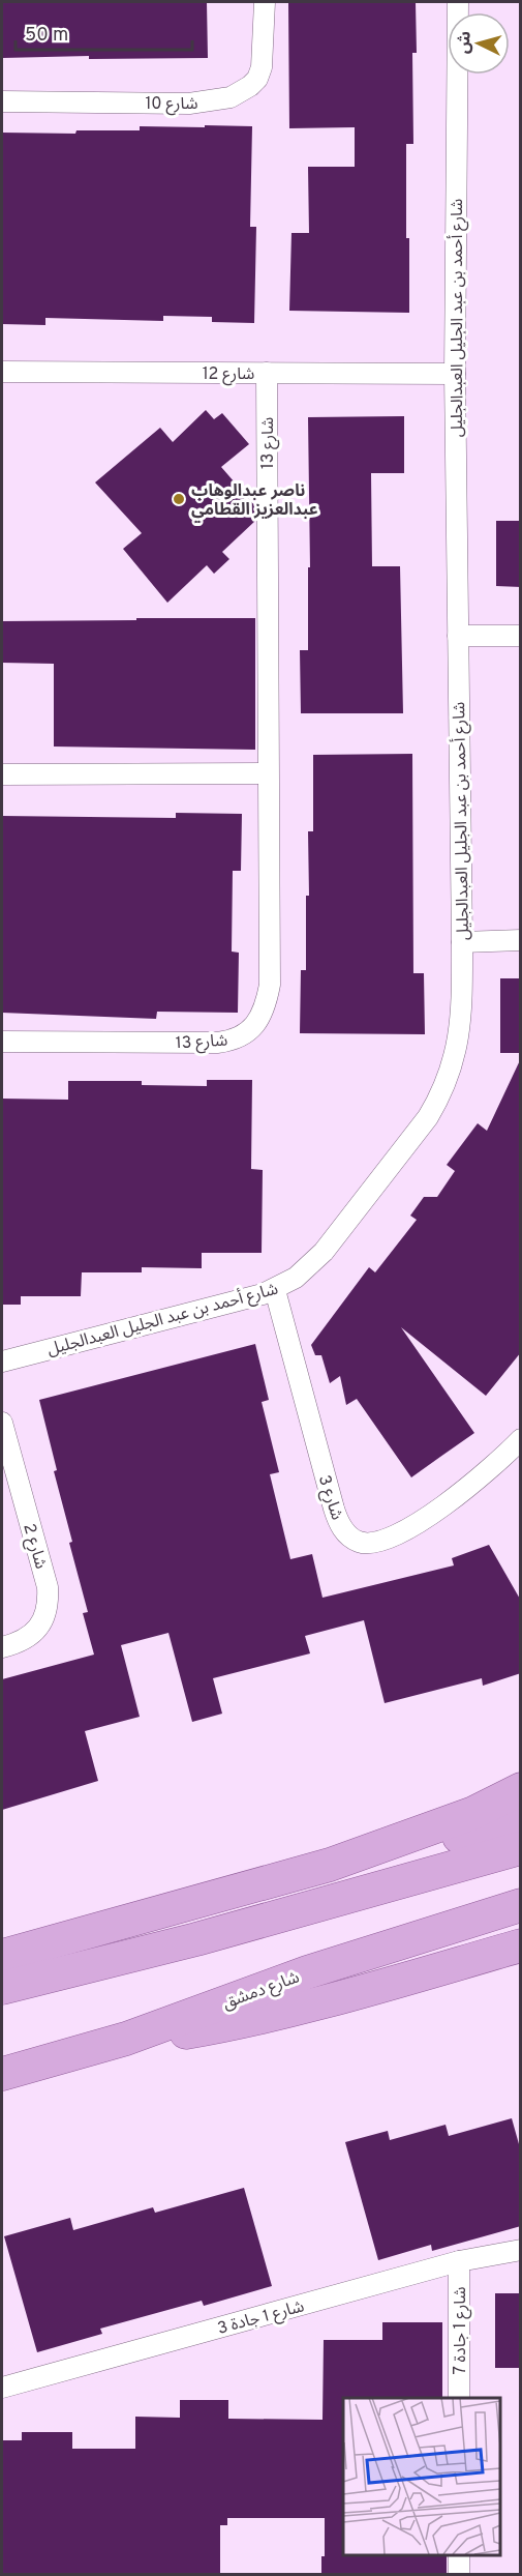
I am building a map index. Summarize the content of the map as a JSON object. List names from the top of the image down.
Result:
{
  "streets": {
    "main road": ["شارع دمشق"],
    "street": [
      "شارع 10",
      "شارع أحمد بن عبد الجليل العبدالجليل",
      "شارع 12",
      "شارع 13",
      "شارع 3",
      "شارع 2",
      "شارع 1 جادة 3",
      "شارع 1 جادة 7"
    ]
  },
  "crossings": [
    ["شارع أحمد بن عبد الجليل العبدالجليل", "شارع 12"],
    ["شارع أحمد بن عبد الجليل العبدالجليل", "شارع 3"],
    ["شارع 12", "شارع 13"],
    ["شارع 1 جادة 3", "شارع 1 جادة 7"]
  ],
  "places": ["ناصر عبدالوهاب عبدالعزيز القطامي"],
  "scale_bar": "50 m",
  "north": "left"
}
